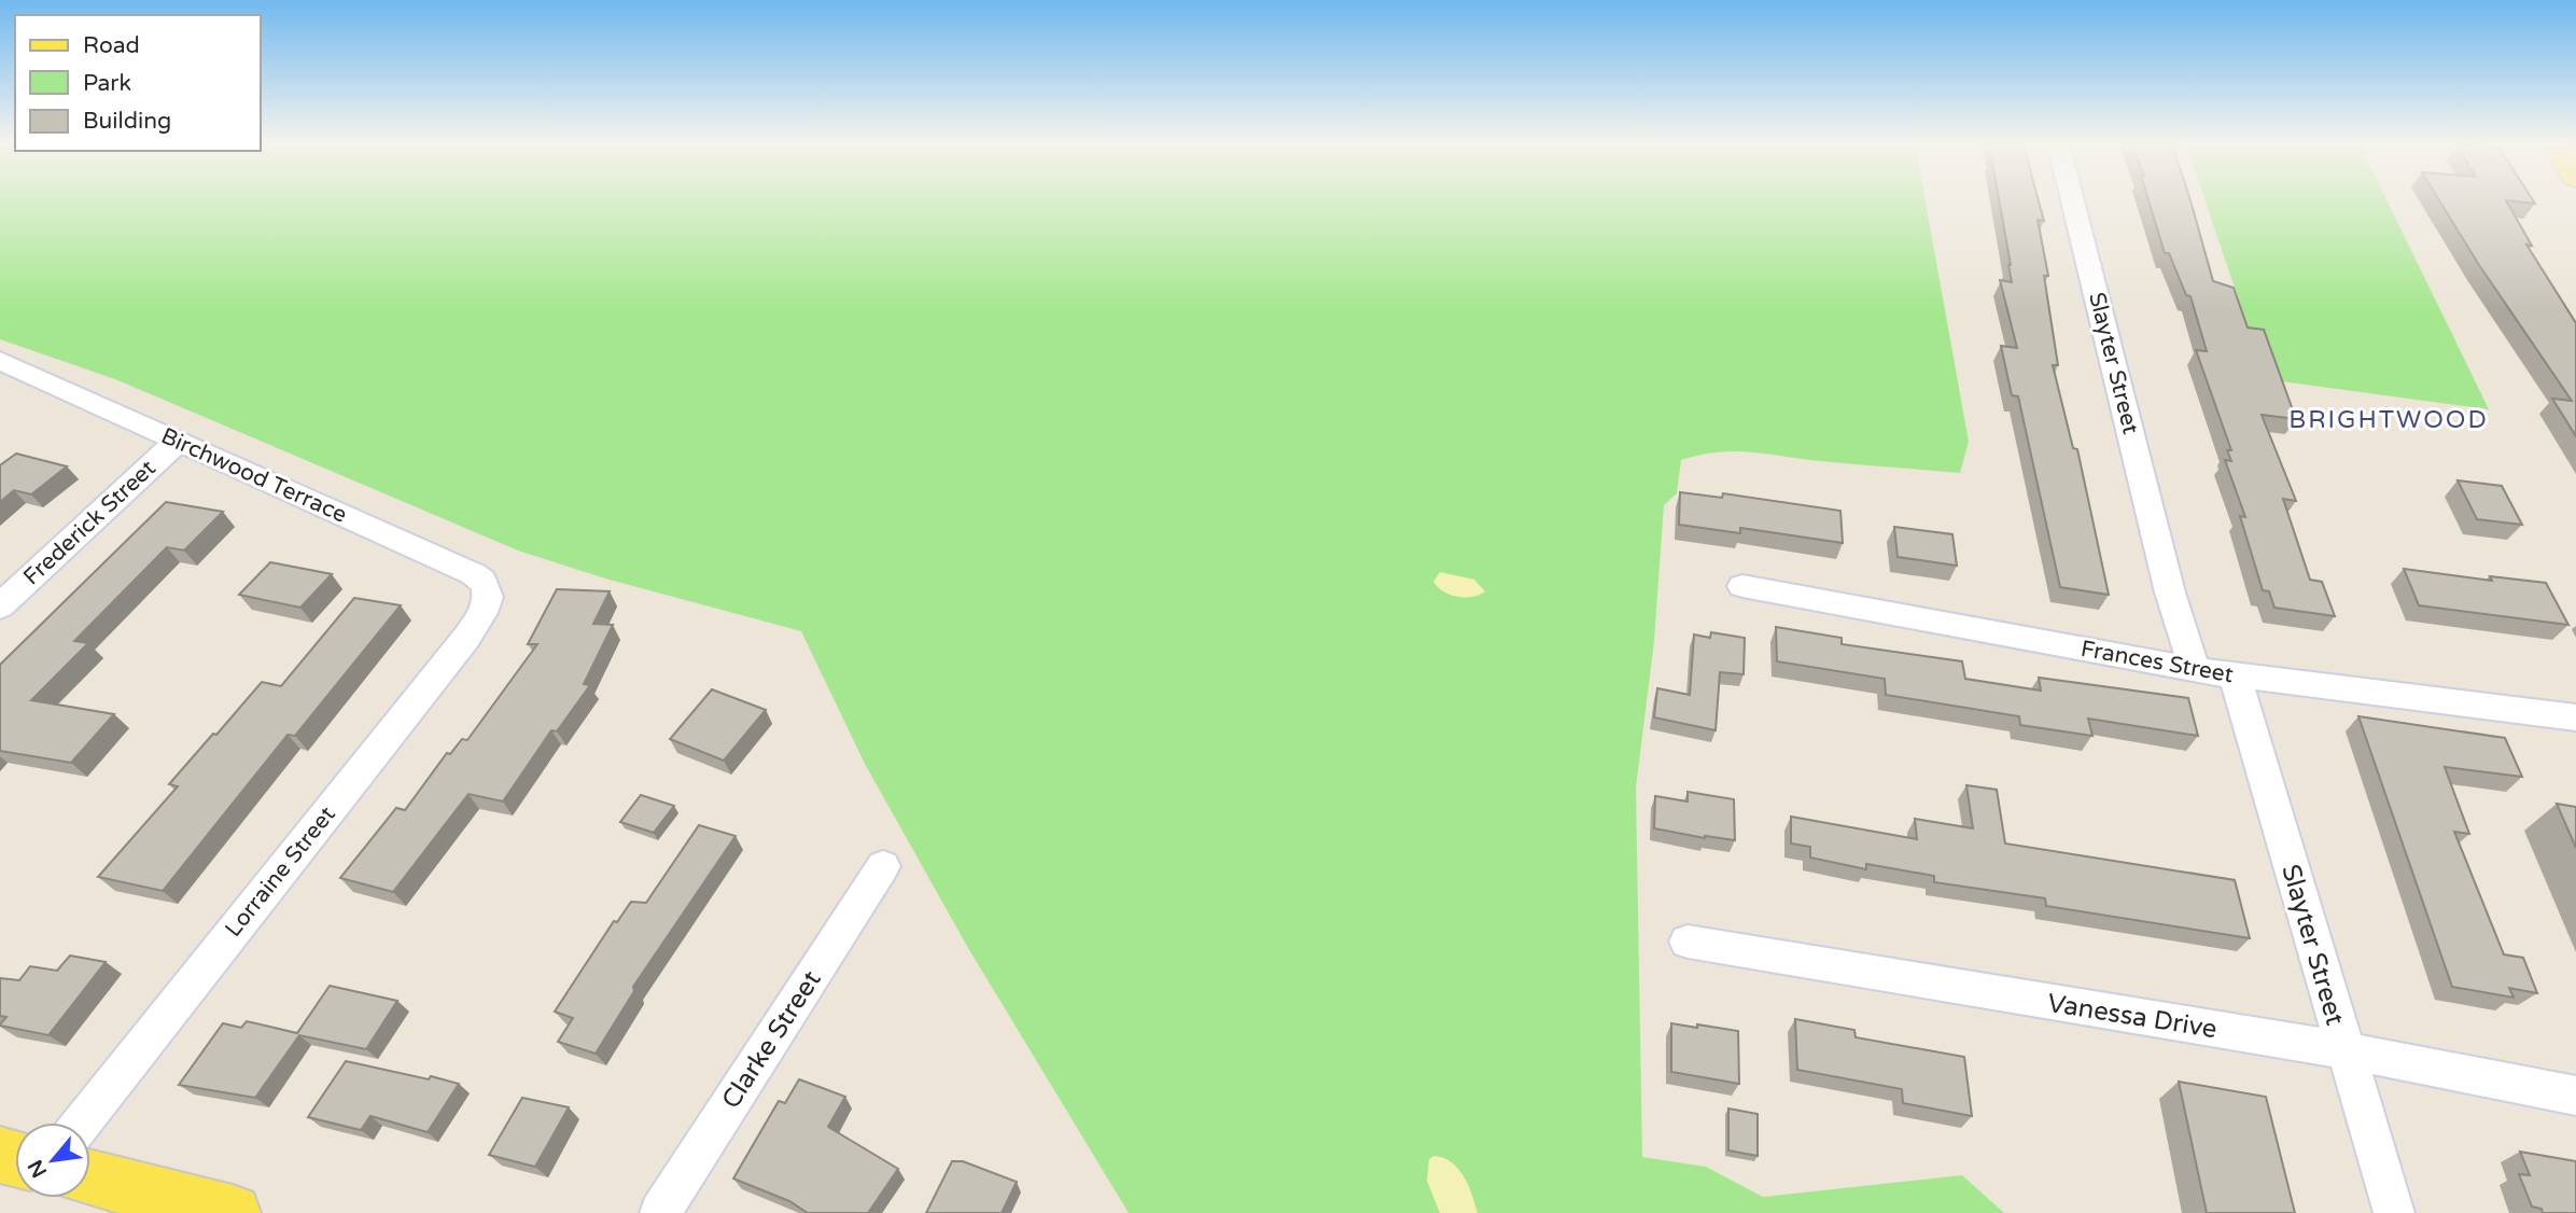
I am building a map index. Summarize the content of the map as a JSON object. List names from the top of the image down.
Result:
{
  "streets": {
    "street": [
      "Slayter Street",
      "Birchwood Terrace",
      "Frederick Street",
      "Frances Street",
      "Lorraine Street",
      "Vanessa Drive",
      "Clarke Street"
    ]
  },
  "crossings": [
    ["Slayter Street", "Frances Street"],
    ["Slayter Street", "Vanessa Drive"],
    ["Birchwood Terrace", "Frederick Street"],
    ["Birchwood Terrace", "Lorraine Street"]
  ],
  "districts": ["BRIGHTWOOD"],
  "legend": ["Road", "Park", "Building"],
  "north": "bottom left"
}
